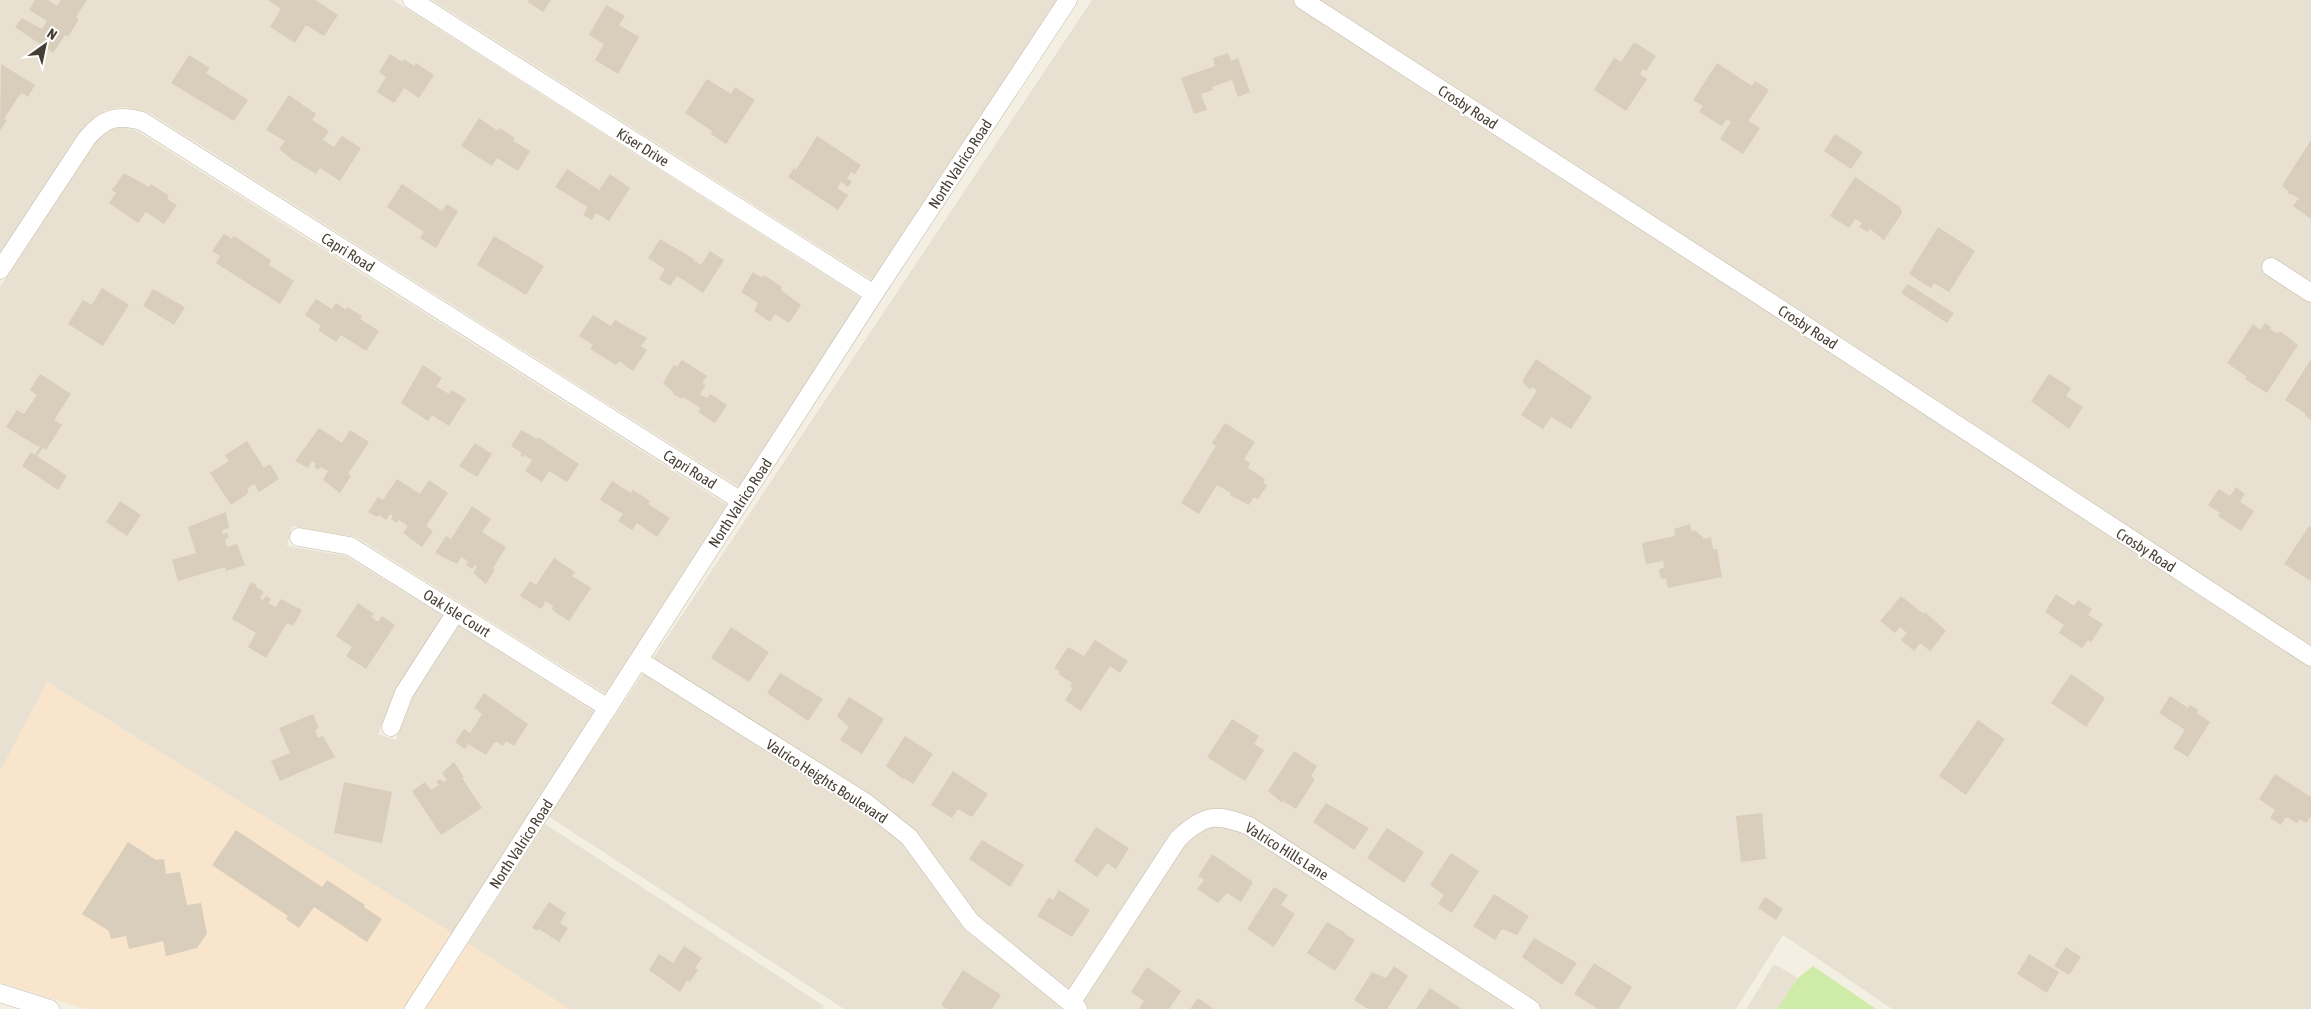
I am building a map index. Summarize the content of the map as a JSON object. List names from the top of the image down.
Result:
{
  "streets": {
    "street": [
      "Crosby Road",
      "Kiser Drive",
      "North Valrico Road",
      "Capri Road",
      "Oak Isle Court",
      "Valrico Heights Boulevard",
      "Valrico Hills Lane"
    ]
  },
  "crossings": [
    ["Kiser Drive", "North Valrico Road"],
    ["North Valrico Road", "Capri Road"],
    ["North Valrico Road", "Oak Isle Court"],
    ["North Valrico Road", "Valrico Heights Boulevard"],
    ["Valrico Heights Boulevard", "Valrico Hills Lane"]
  ],
  "north": "top right"
}
